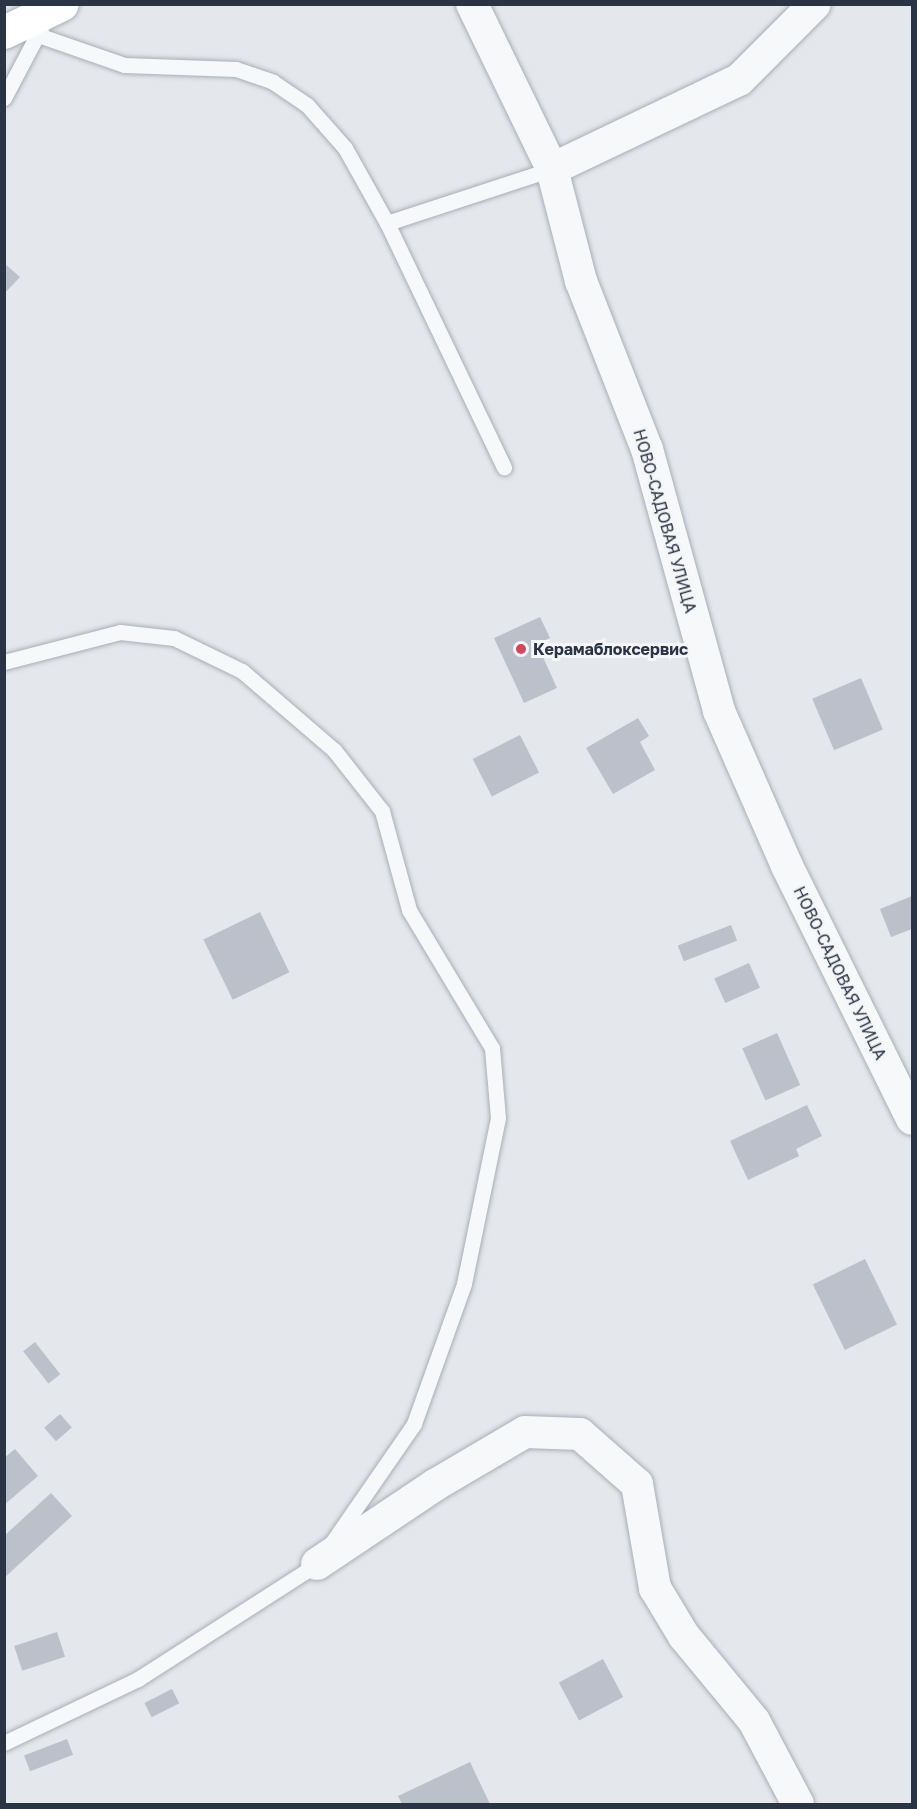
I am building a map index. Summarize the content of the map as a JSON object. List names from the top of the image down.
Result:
{
  "streets": {
    "street": ["НОВО-САДОВАЯ УЛИЦА"]
  },
  "places": ["Керамаблоксервис"]
}
